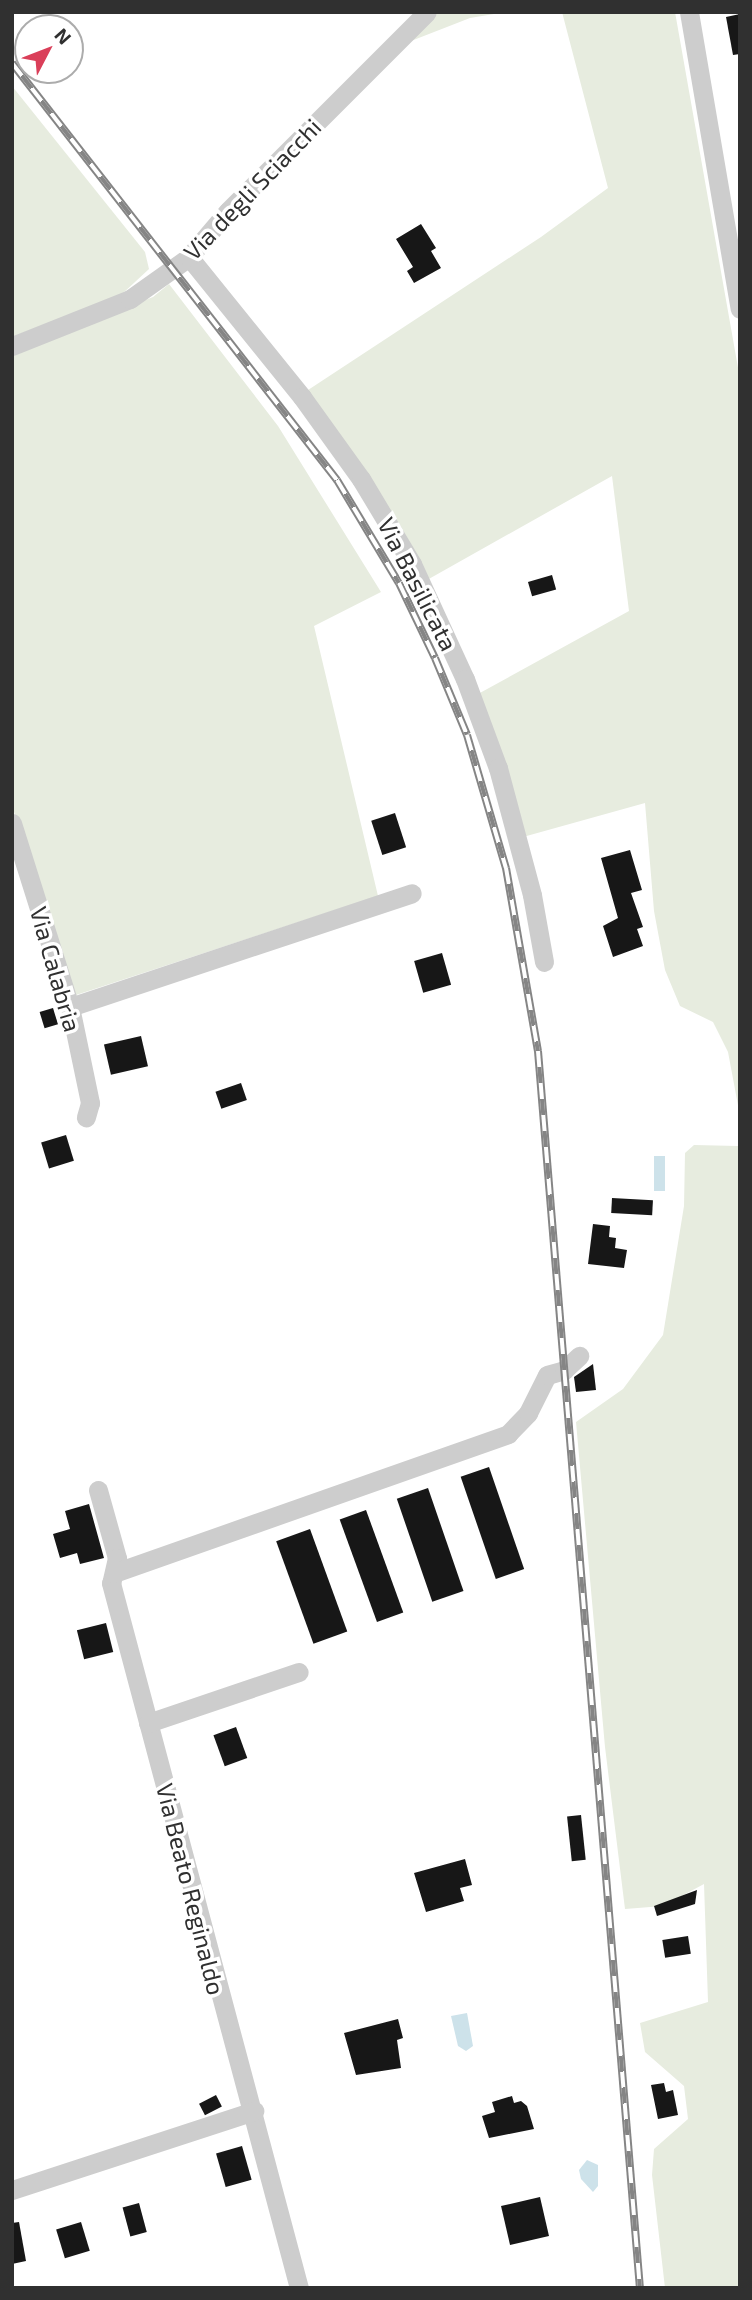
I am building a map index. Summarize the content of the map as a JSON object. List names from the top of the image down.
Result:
{
  "streets": {
    "street": [
      "Via degli Sciacchi",
      "Via Basilicata",
      "Via Calabria",
      "Via Beato Reginaldo"
    ]
  },
  "crossings": [
    ["Via degli Sciacchi", "Via Basilicata"]
  ],
  "north": "top right"
}
